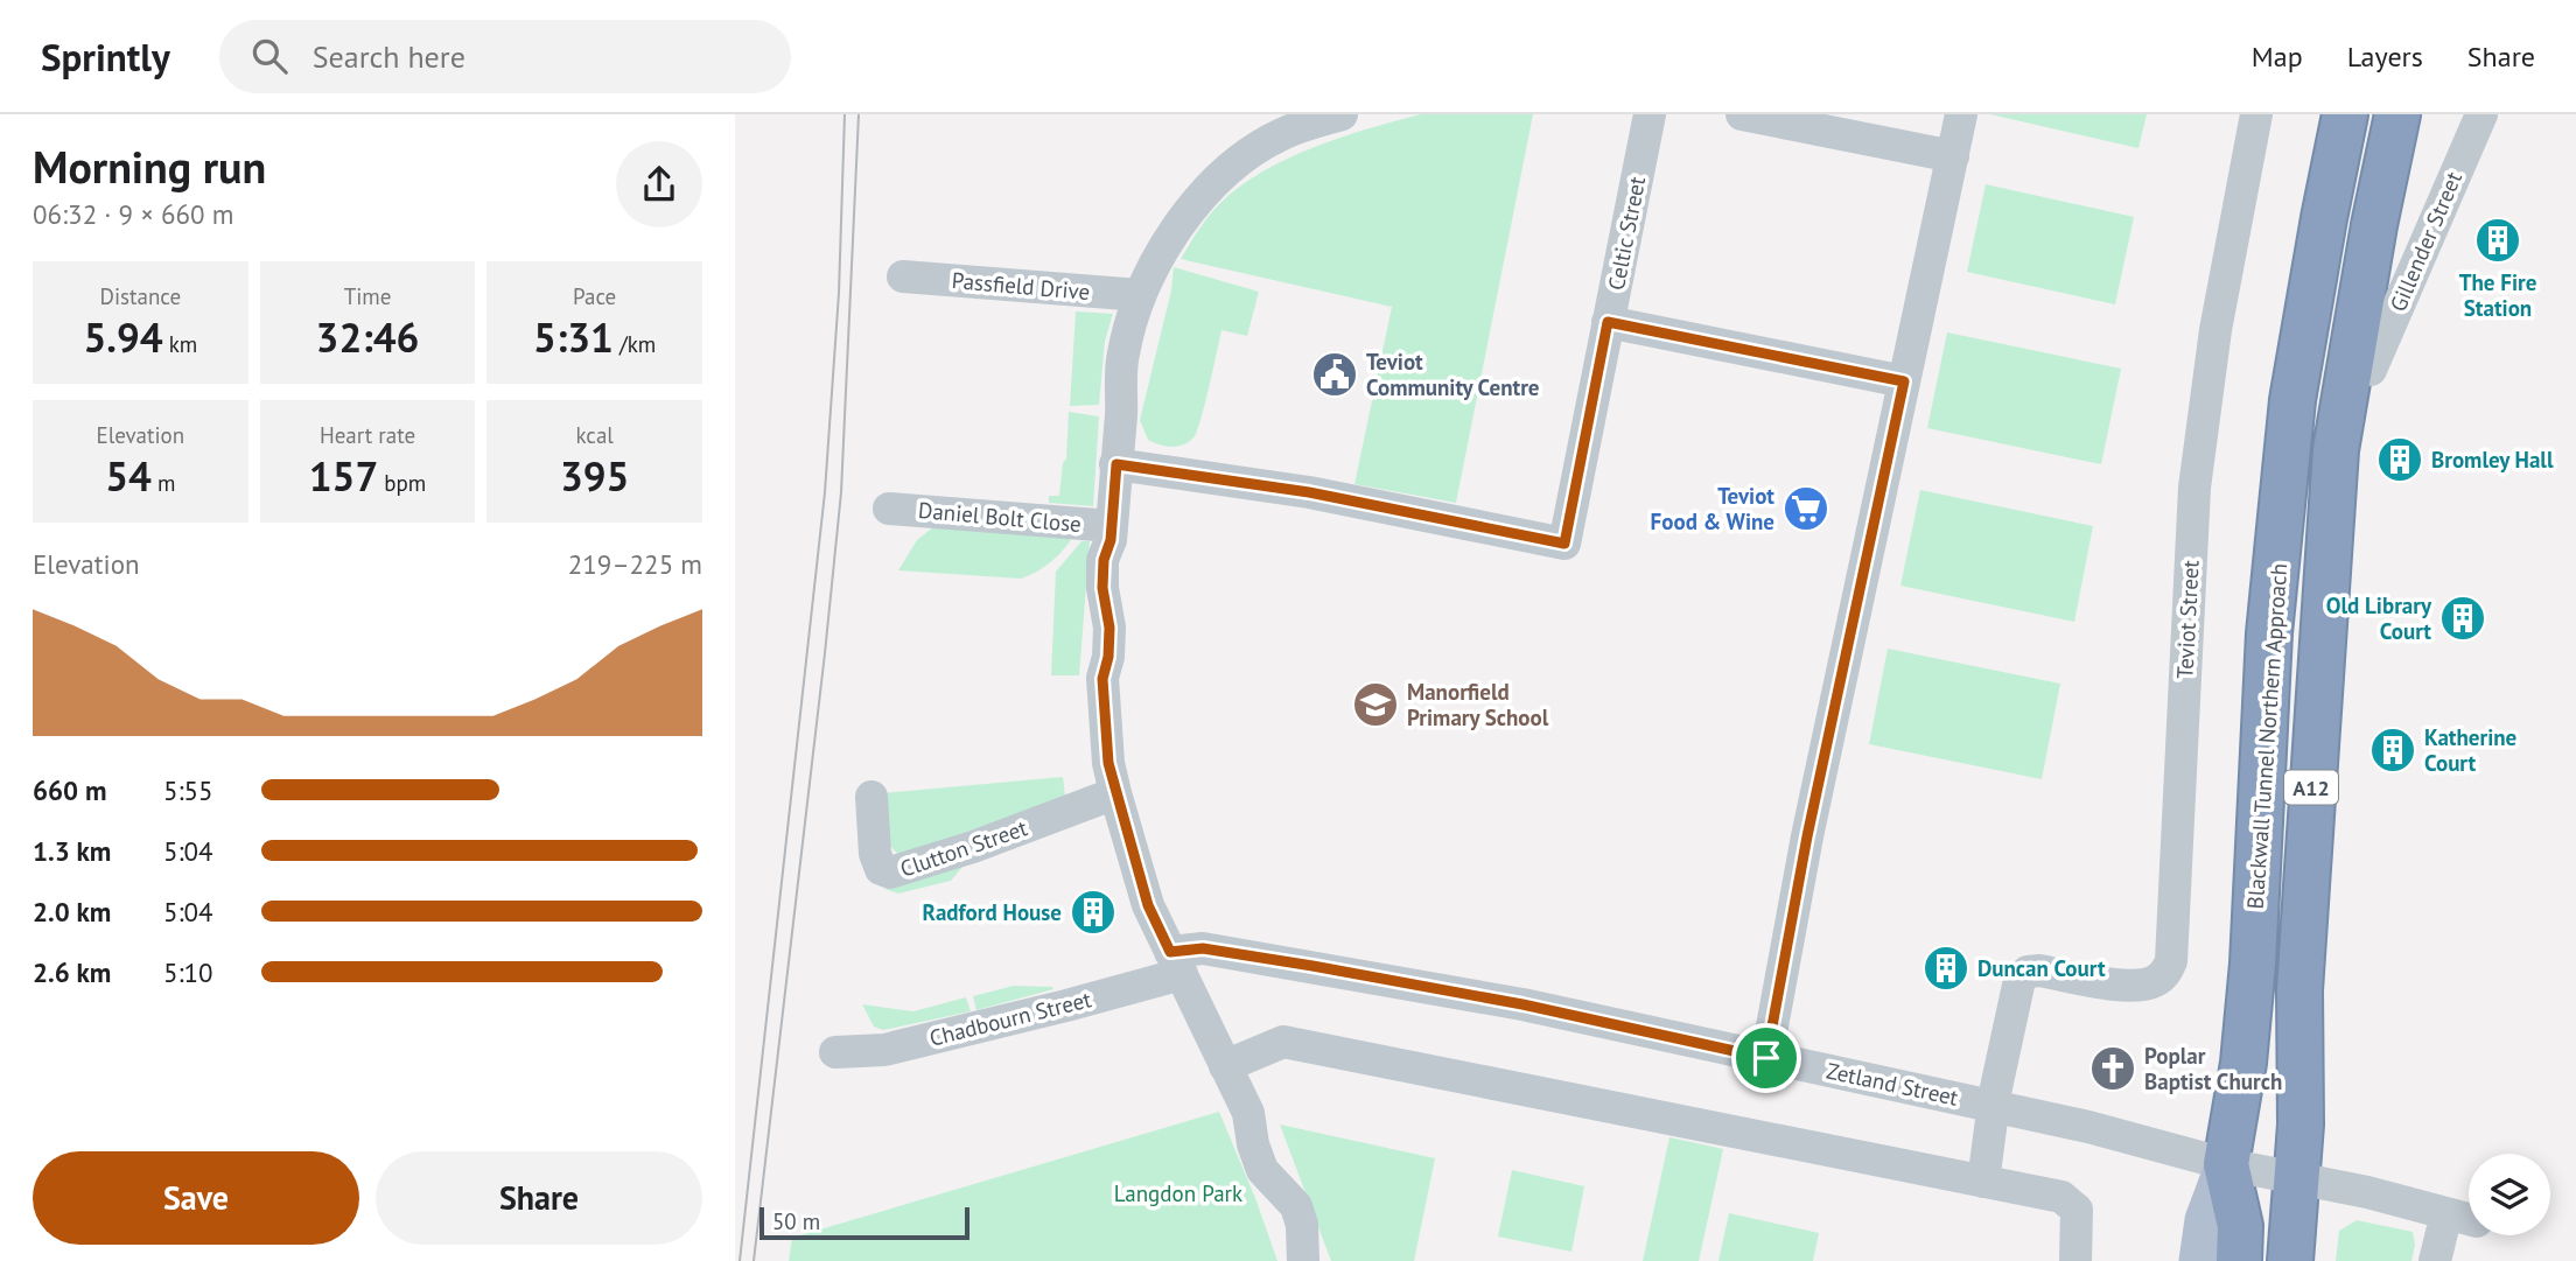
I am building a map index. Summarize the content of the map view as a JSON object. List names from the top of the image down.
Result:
{
  "streets": {
    "highway": ["Blackwall Tunnel Northern Approach", "A12"],
    "street": [
      "Celtic Street",
      "Gillender Street",
      "Passfield Drive",
      "Daniel Bolt Close",
      "Teviot Street",
      "Clutton Street",
      "Chadbourn Street",
      "Zetland Street"
    ]
  },
  "crossings": [
    ["Teviot Street", "Zetland Street"],
    ["Blackwall Tunnel Northern Approach", "Zetland Street"],
    ["A12", "Zetland Street"],
    ["Chadbourn Street", "Zetland Street"]
  ],
  "parks": ["Langdon Park"],
  "places": {
    "building": [
      "The Fire Station",
      "Bromley Hall",
      "Old Library Court",
      "Katherine Court",
      "Radford House",
      "Duncan Court"
    ],
    "public building": ["Teviot Community Centre"],
    "supermarket": ["Teviot Food & Wine"],
    "school or university": ["Manorfield Primary School"],
    "church": ["Poplar Baptist Church"]
  },
  "scale_bar": "50 m",
  "page": {
    "header": "Sprintly",
    "search": "Search here",
    "nav": ["Map", "Layers", "Share"],
    "heading": ["Morning run", "06:32 · 9 × 660 m"],
    "stats": [
      ["Distance", "5.94 km"],
      ["Time", "32:46"],
      ["Pace", "5:31 /km"],
      ["Elevation", "54 m"],
      ["Heart rate", "157 bpm"],
      ["kcal", "395"]
    ],
    "chart": ["Elevation", "219–225 m"],
    "list": [
      {
        "name": "660 m",
        "note": "5:55"
      },
      {
        "name": "1.3 km",
        "note": "5:04"
      },
      {
        "name": "2.0 km",
        "note": "5:04"
      },
      {
        "name": "2.6 km",
        "note": "5:10"
      }
    ],
    "buttons": ["Save", "Share"],
    "scale": "50 m"
  }
}
